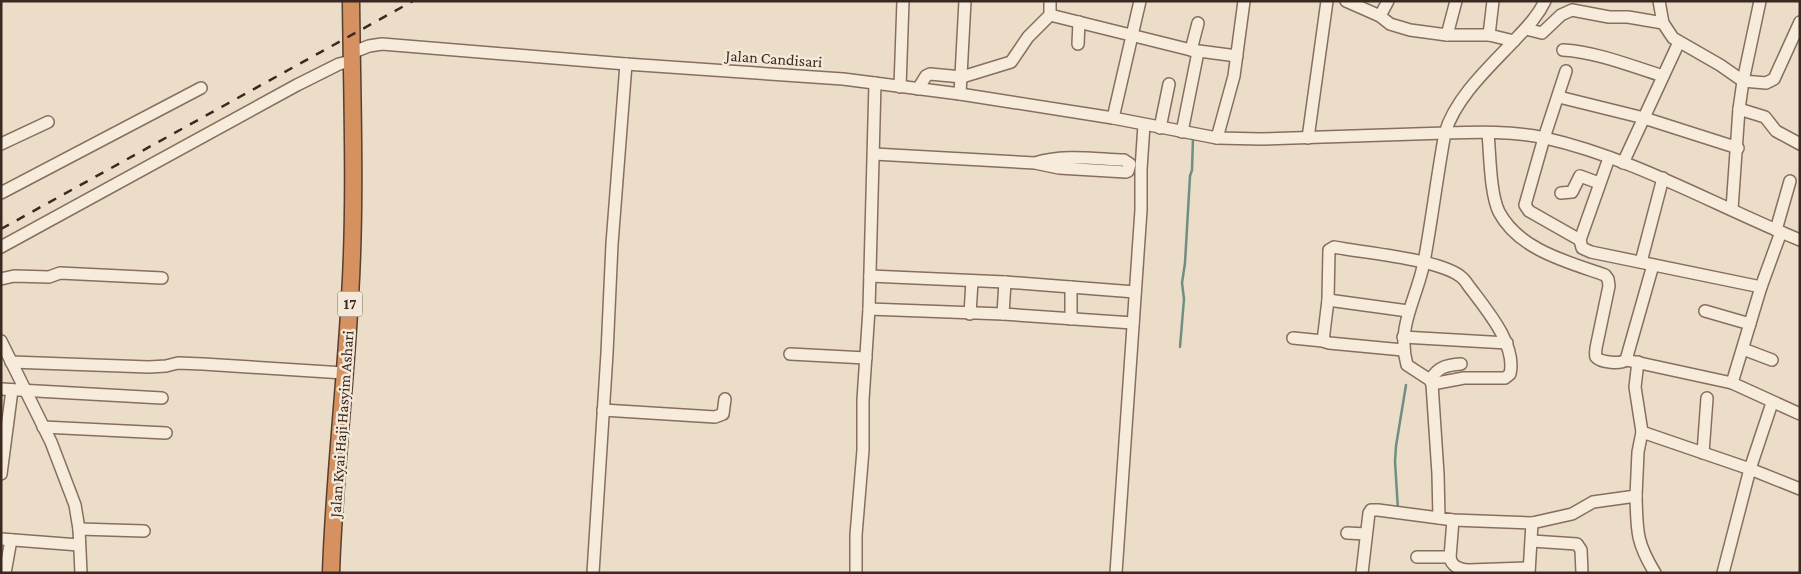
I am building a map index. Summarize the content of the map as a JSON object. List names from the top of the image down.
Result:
{
  "streets": {
    "highway": ["17", "Jalan Kyai Haji Hasyim Ashari"],
    "street": ["Jalan Candisari"]
  },
  "crossings": [
    ["Jalan Candisari", "Jalan Kyai Haji Hasyim Ashari"]
  ]
}
